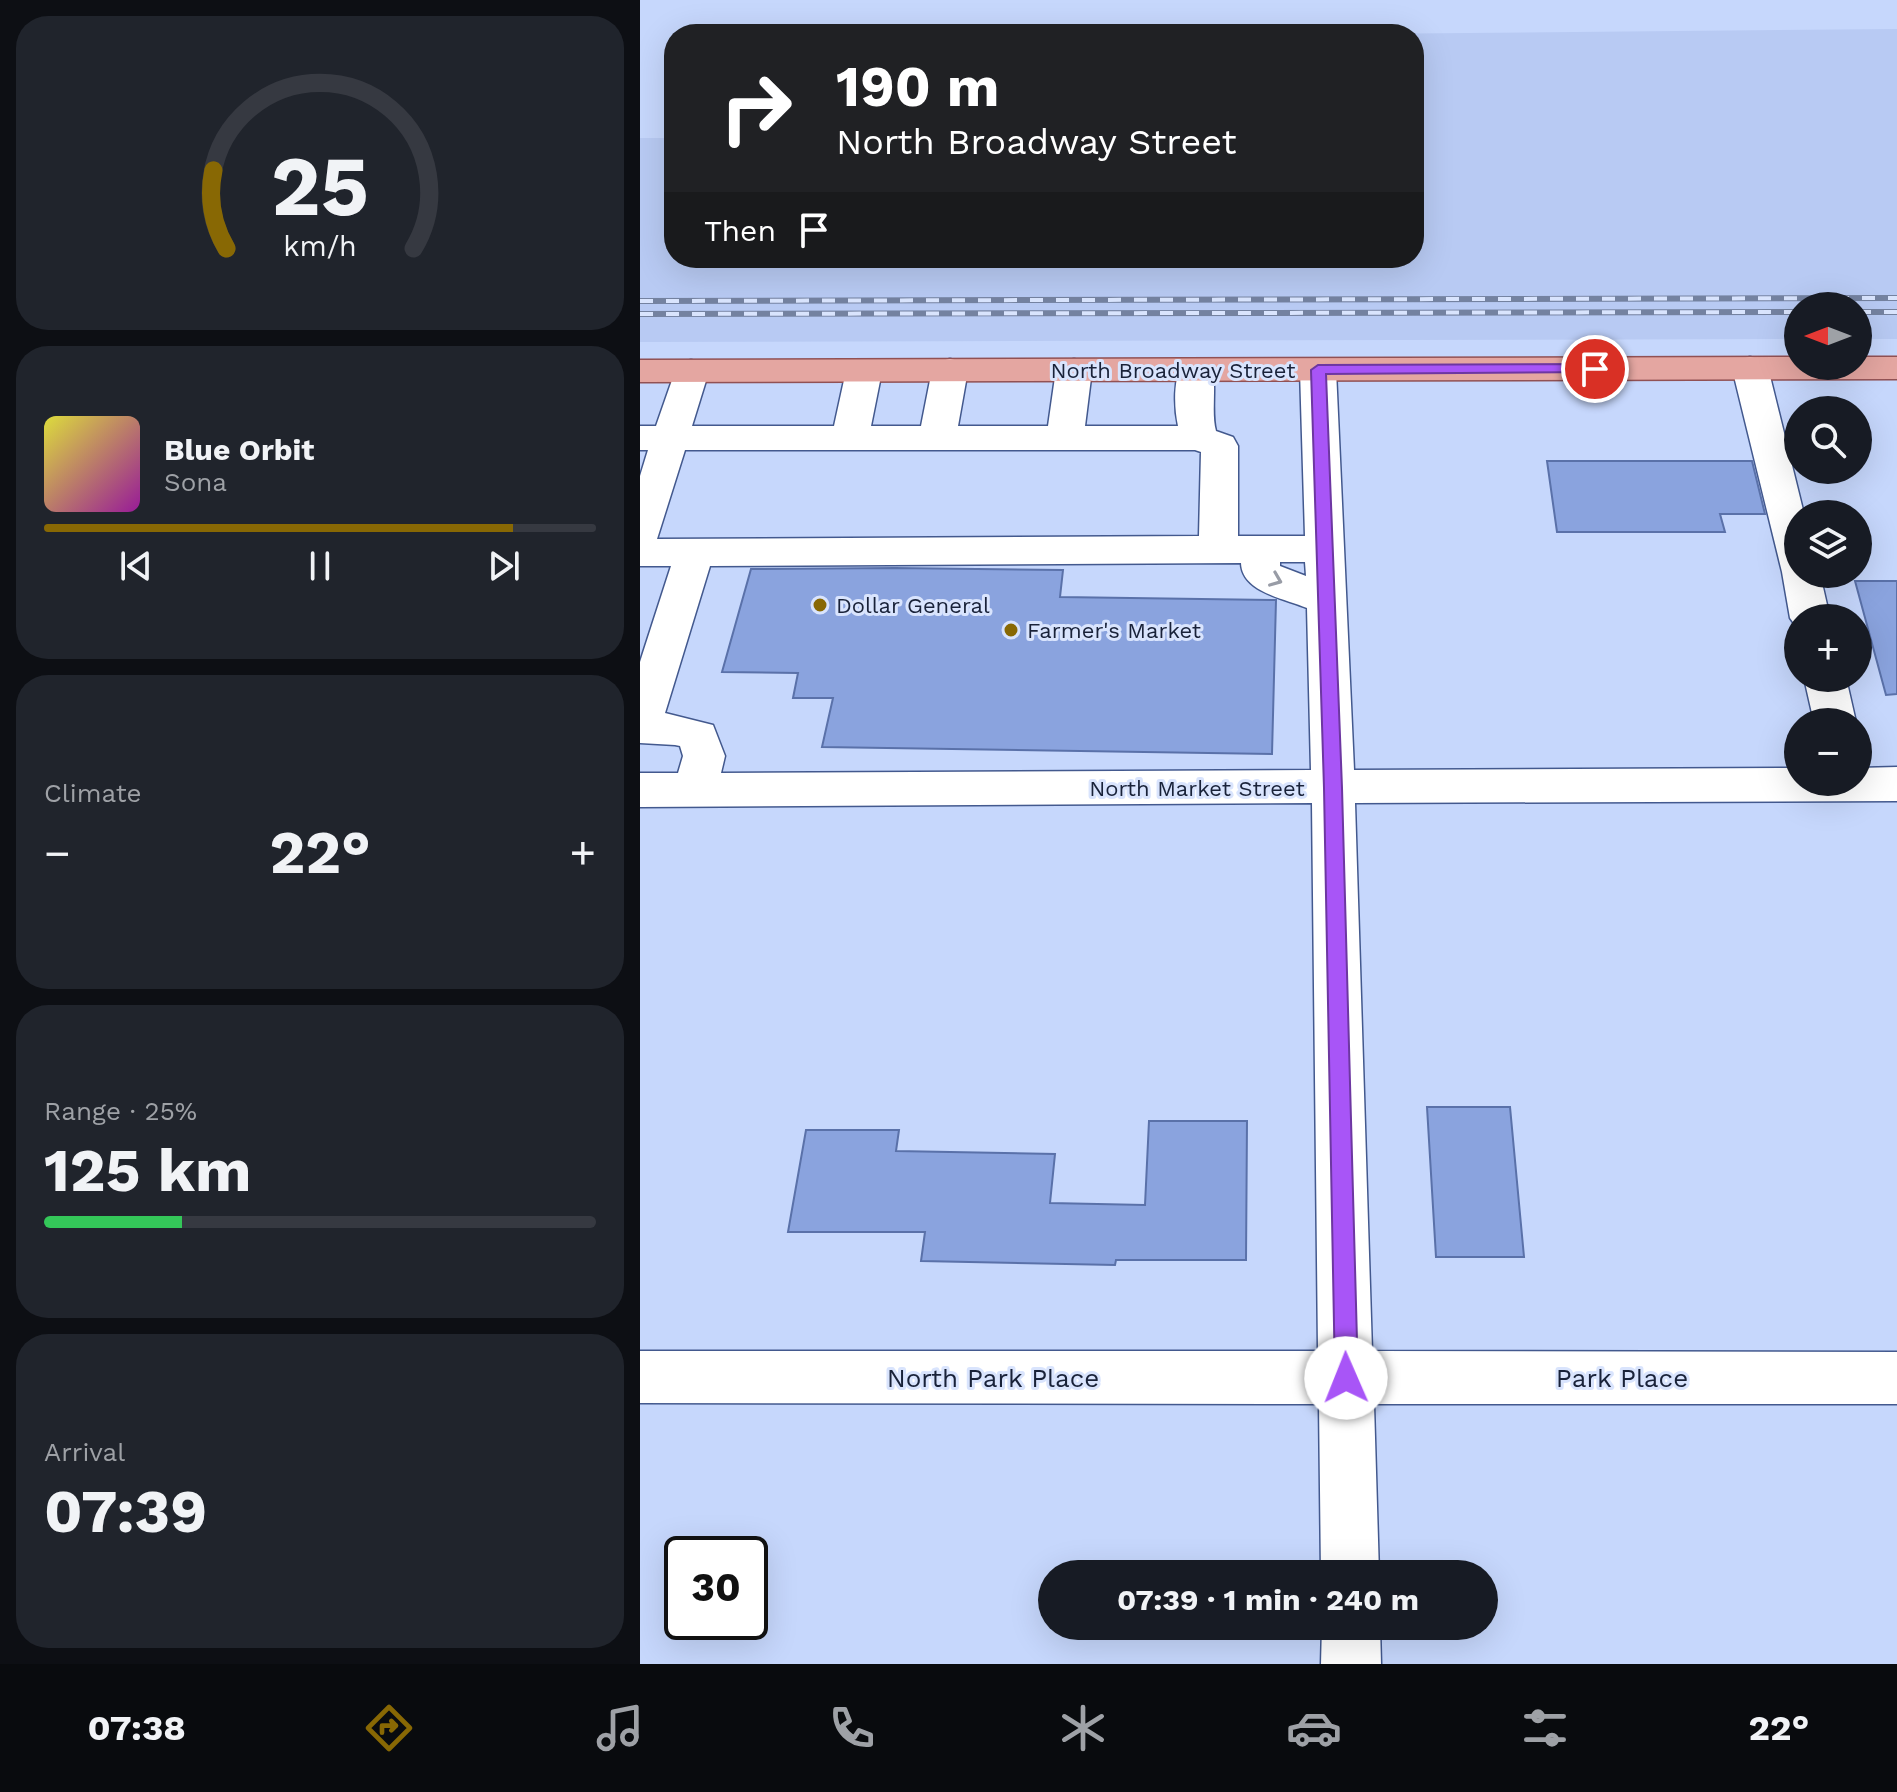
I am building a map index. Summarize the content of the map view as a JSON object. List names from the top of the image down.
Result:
{
  "streets": {
    "main road": ["North Broadway Street"],
    "street": ["North Market Street", "North Park Place", "Park Place"]
  },
  "crossings": [
    ["North Park Place", "Park Place"]
  ],
  "places": ["Dollar General", "Farmer's Market"],
  "north": "left",
  "page": {
    "turn": ["190 m", "North Broadway Street"],
    "then": "Then",
    "map_buttons": ["+", "−"],
    "song": ["Blue Orbit", "Sona"],
    "tile": [
      "Climate",
      ["Range · 25%", "125 km"],
      ["Arrival", "07:39"]
    ],
    "heat": ["−", "22°", "+"],
    "limit": "30",
    "trip": "07:39 · 1 min · 240 m",
    "tabs": ["07:38", "22°"],
    "gauge": ["25", "km/h"]
  }
}
